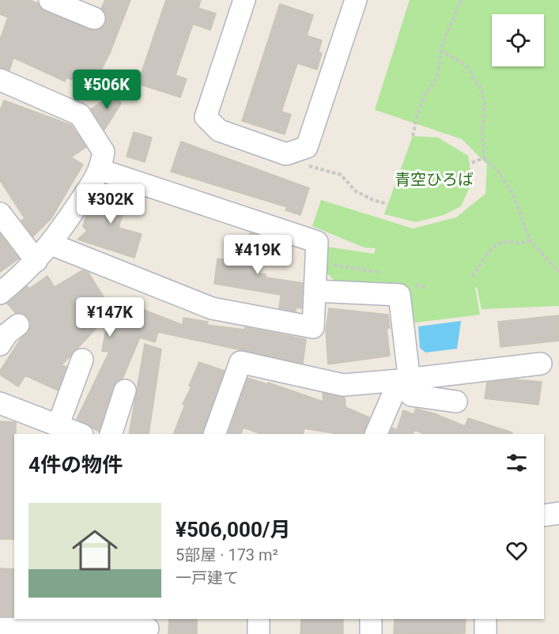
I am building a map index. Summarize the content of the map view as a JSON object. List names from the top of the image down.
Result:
{
  "parks": ["青空ひろば"],
  "page": {
    "price": [
      "¥506K",
      "¥302K",
      "¥419K",
      "¥147K"
    ],
    "heading": "4件の物件",
    "list": [
      {
        "name": "¥506,000/月",
        "note": "5部屋 · 173 m² · 一戸建て"
      }
    ]
  }
}
